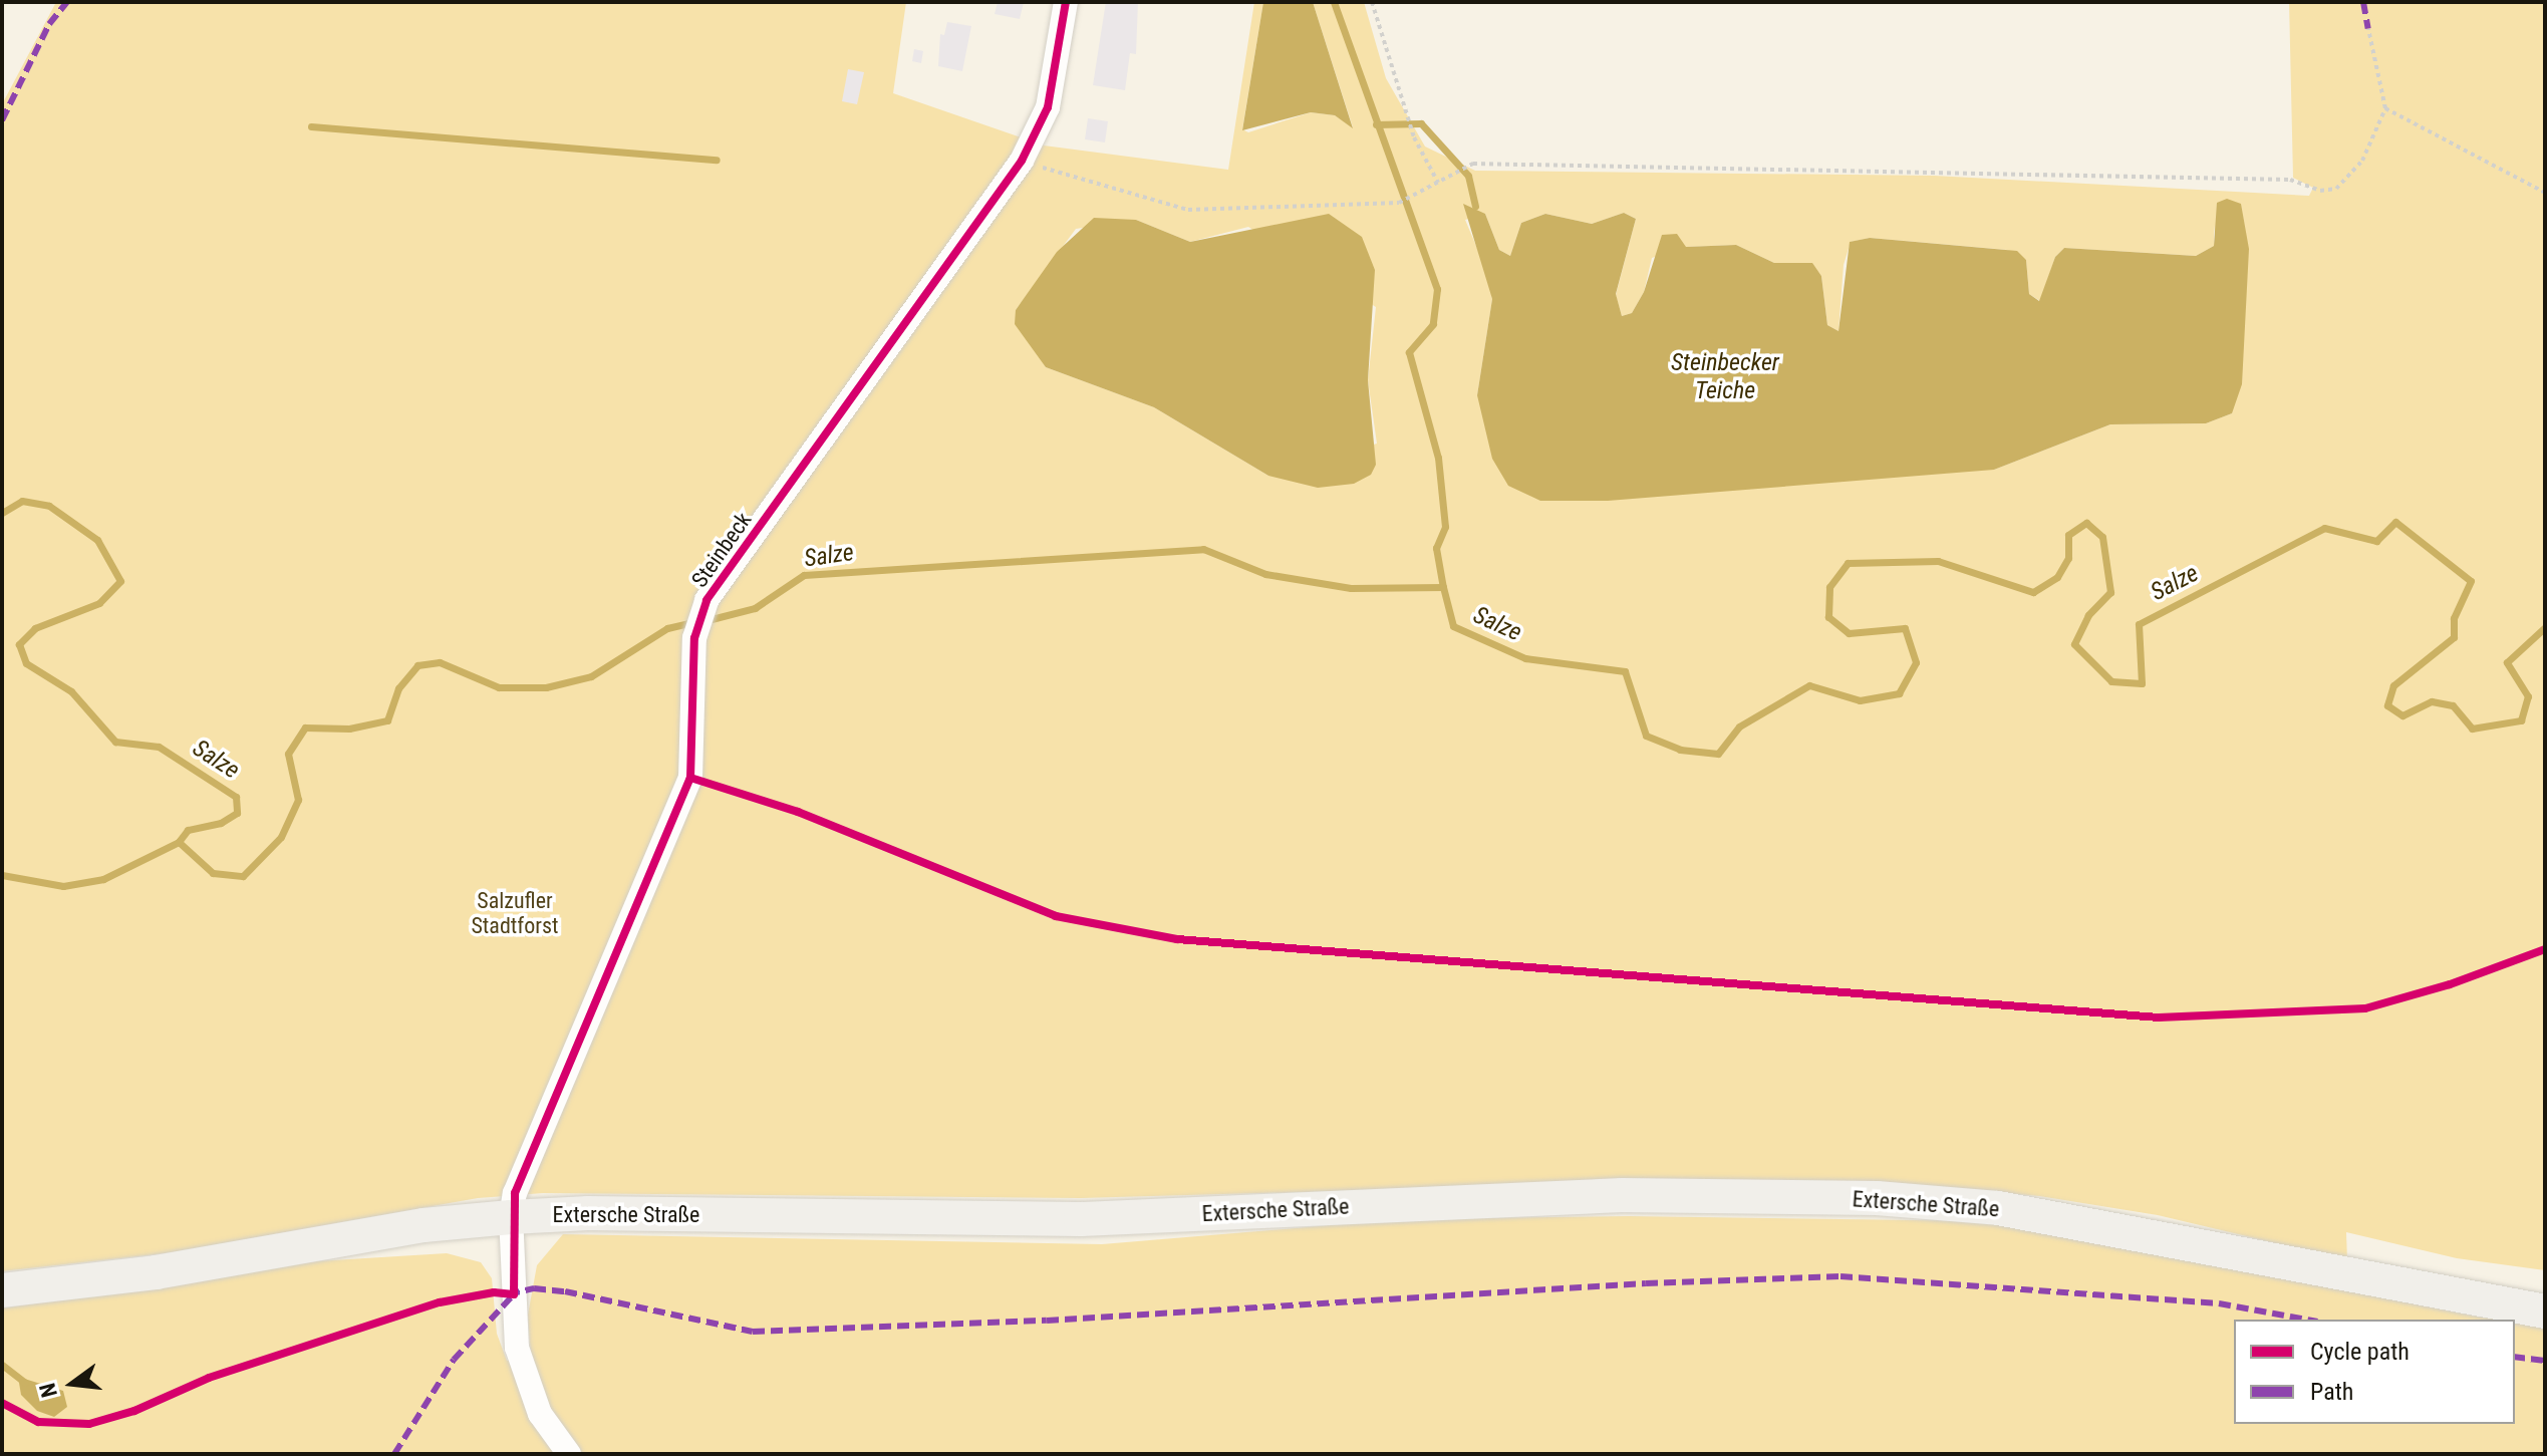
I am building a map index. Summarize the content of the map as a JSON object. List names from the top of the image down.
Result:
{
  "streets": {
    "main road": ["Extersche Straße"],
    "street": ["Steinbeck"]
  },
  "crossings": [
    ["Steinbeck", "Extersche Straße"]
  ],
  "water": ["Steinbecker Teiche", "Salze"],
  "parks": ["Salzufler Stadtforst"],
  "legend": ["Cycle path", "Path"],
  "north": "left"
}
